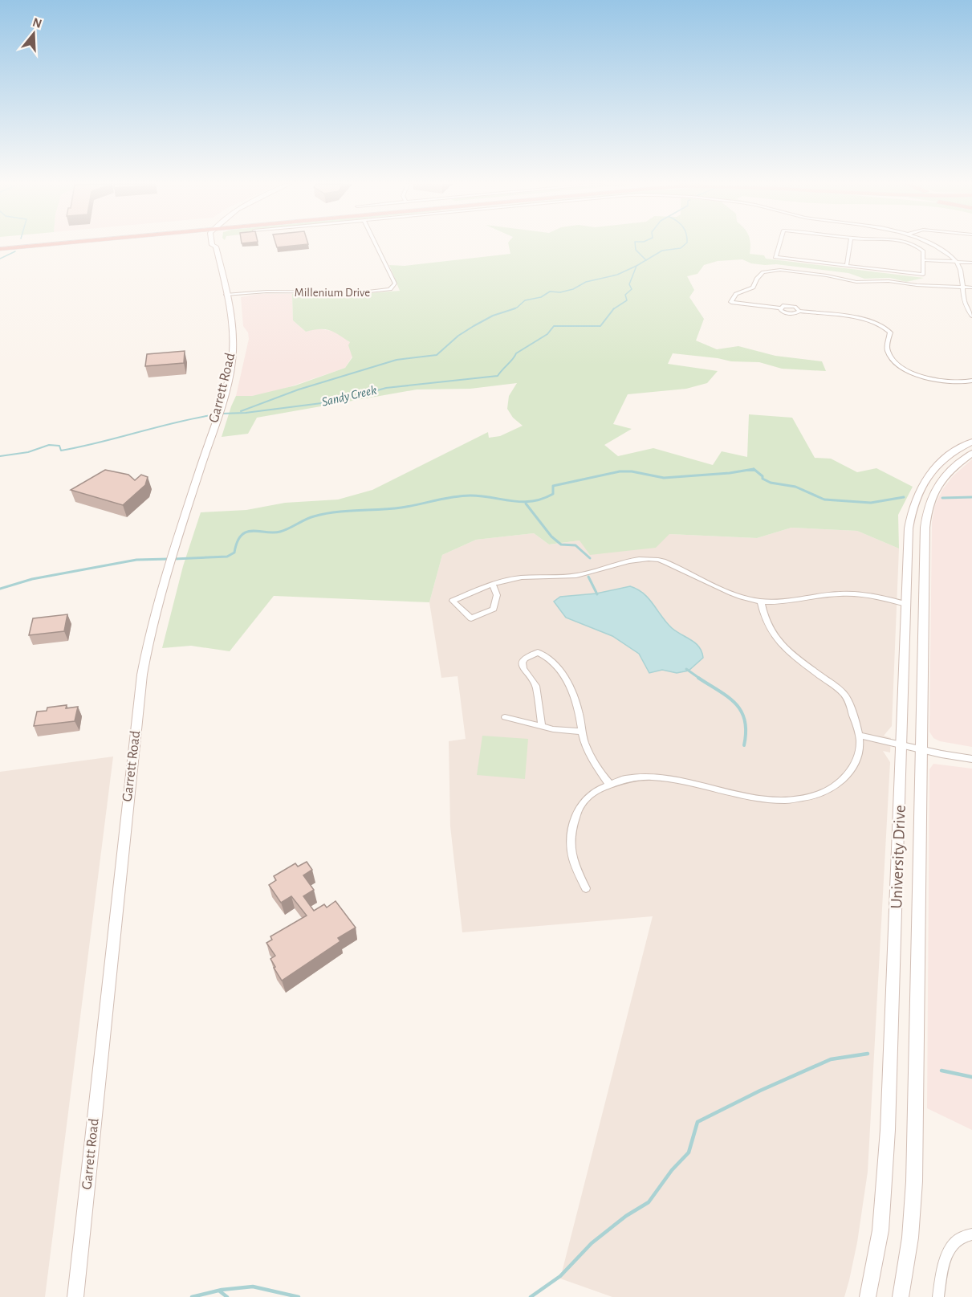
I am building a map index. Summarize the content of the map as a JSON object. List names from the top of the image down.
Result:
{
  "streets": {
    "street": ["Millenium Drive", "Garrett Road", "University Drive"]
  },
  "crossings": [
    ["Millenium Drive", "Garrett Road"]
  ],
  "water": ["Sandy Creek"],
  "north": "top"
}
